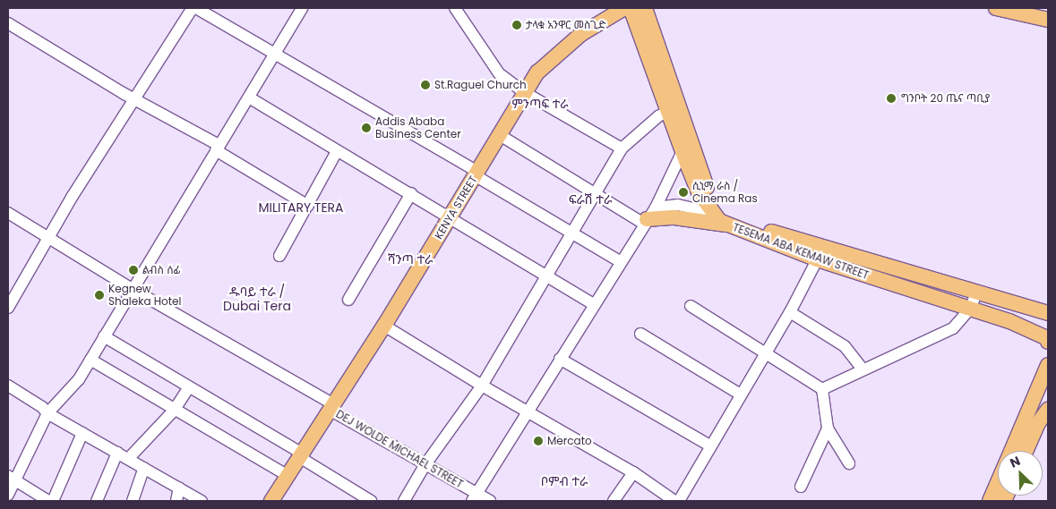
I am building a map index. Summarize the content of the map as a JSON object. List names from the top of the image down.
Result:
{
  "streets": {
    "main road": ["KENYA STREET", "TESEMA ABA KEMAW STREET"],
    "street": ["DEJ WOLDE MICHAEL STREET"]
  },
  "crossings": [
    ["KENYA STREET", "DEJ WOLDE MICHAEL STREET"]
  ],
  "districts": [
    "ምንጣፍ ተራ",
    "ፍራሽ ተራ",
    "MILITARY TERA",
    "ሻንጣ ተራ",
    "ዱባይ ተራ / Dubai Tera",
    "ቦምብ ተራ"
  ],
  "places": [
    "ታላቁ አንዋር መስጊድ",
    "St.Raguel Church",
    "ግንቦት 20 ጤና ጣቢያ",
    "Addis Ababa Business Center",
    "ሲኒማ ራስ / Cinema Ras",
    "ልብስ ሰፊ",
    "Kegnew Shaleka Hotel",
    "Mercato"
  ],
  "north": "top left"
}
